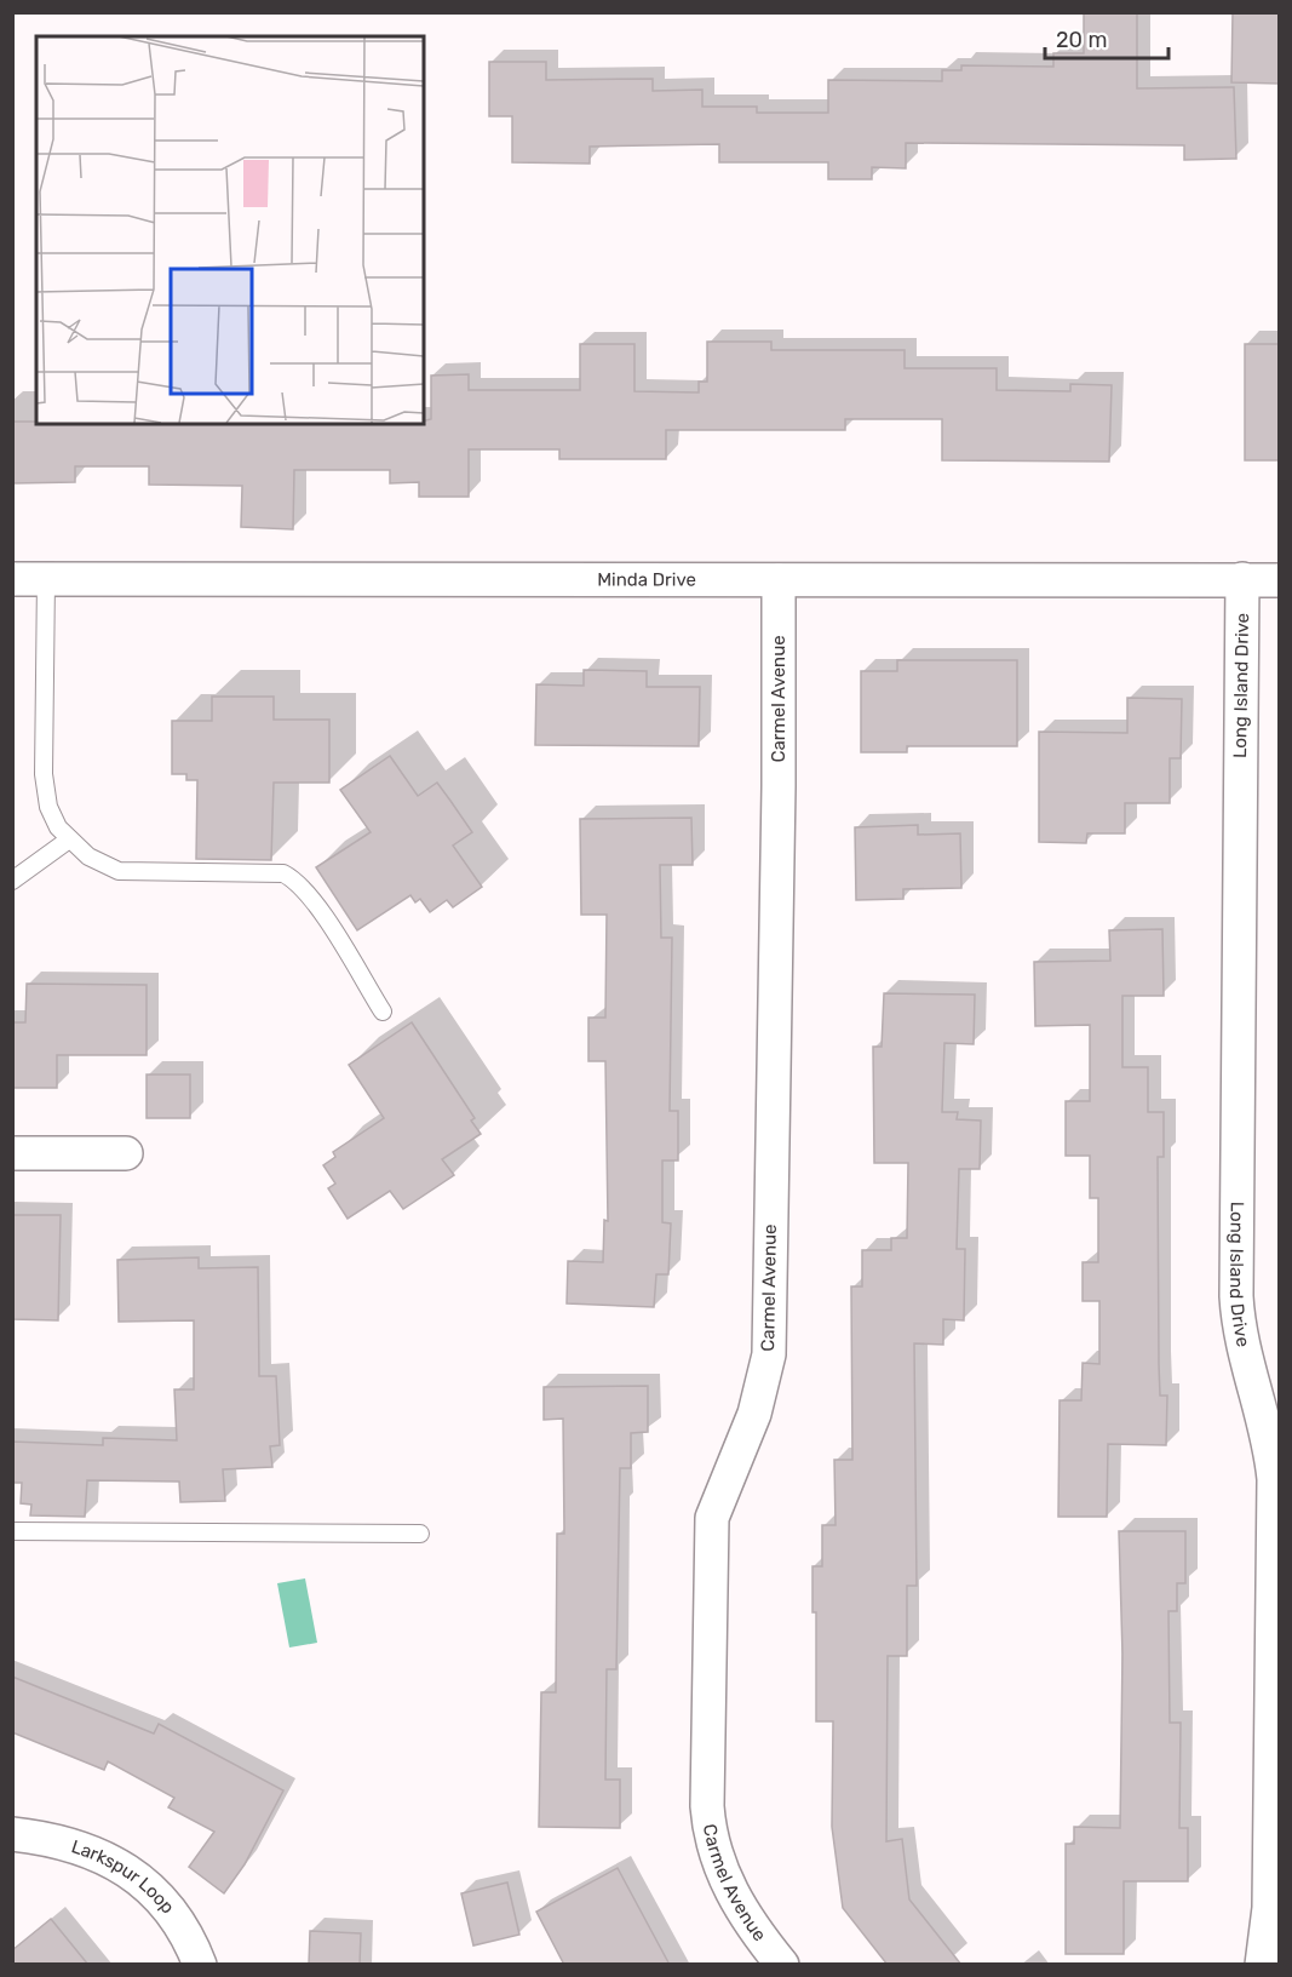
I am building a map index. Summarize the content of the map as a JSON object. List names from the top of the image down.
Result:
{
  "streets": {
    "street": [
      "Minda Drive",
      "Long Island Drive",
      "Carmel Avenue",
      "Larkspur Loop"
    ]
  },
  "crossings": [
    ["Minda Drive", "Long Island Drive"],
    ["Minda Drive", "Carmel Avenue"]
  ],
  "scale_bar": "20 m"
}
